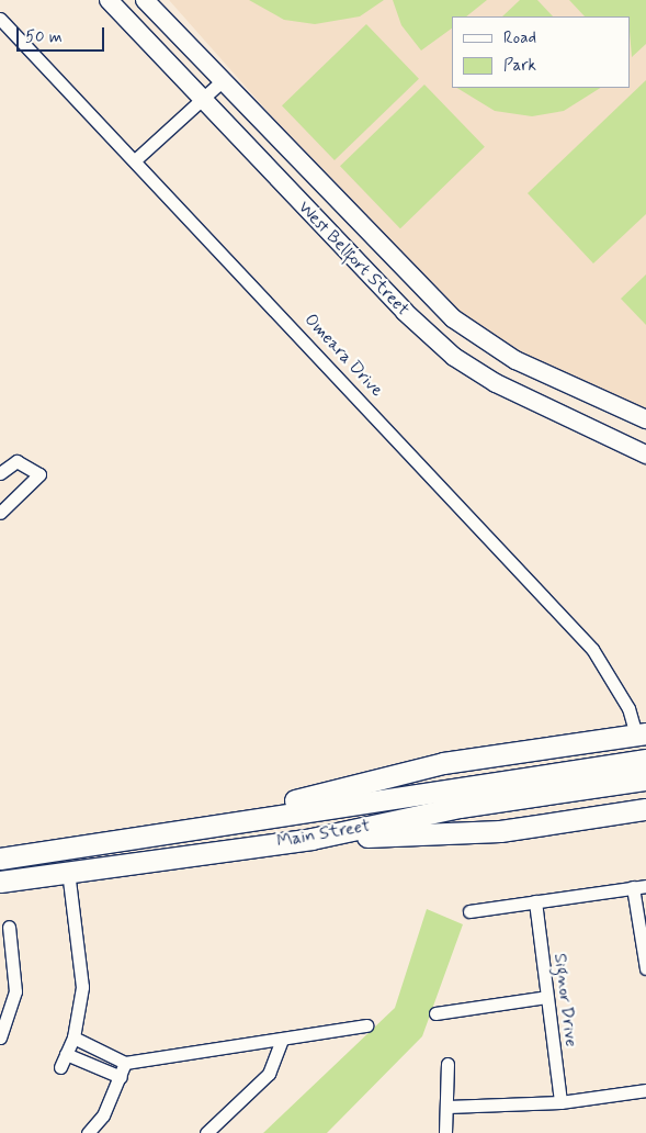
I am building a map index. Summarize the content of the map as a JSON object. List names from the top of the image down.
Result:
{
  "streets": {
    "highway": ["Main Street"],
    "main road": ["West Bellfort Street"],
    "street": ["Omeara Drive", "Signor Drive"]
  },
  "legend": ["Road", "Park"],
  "scale_bar": "50 m"
}
